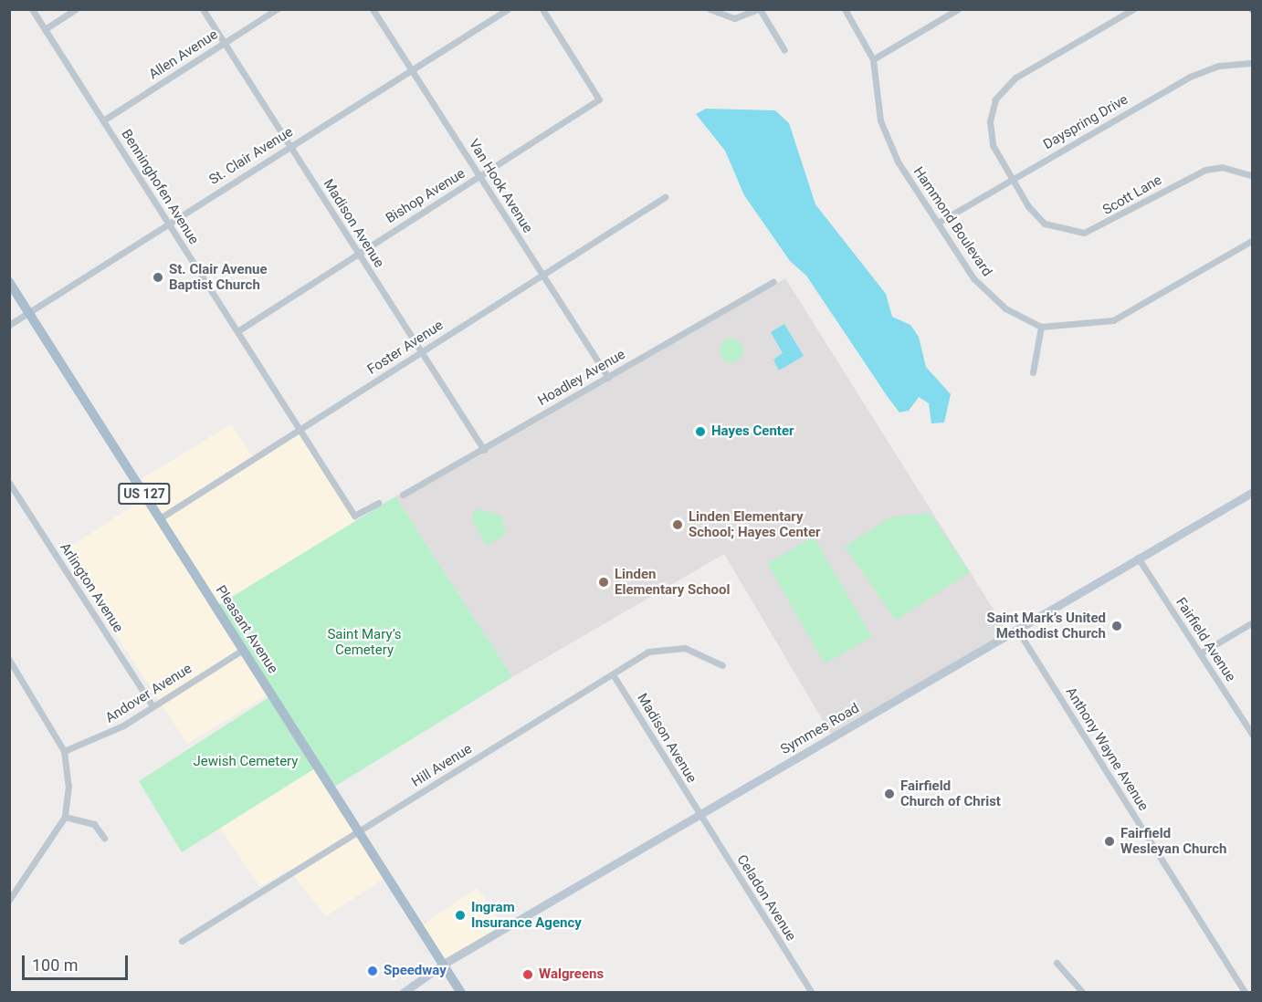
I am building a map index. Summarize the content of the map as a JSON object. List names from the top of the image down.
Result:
{
  "streets": {
    "main road": ["US 127", "Pleasant Avenue", "Symmes Road"],
    "street": [
      "Allen Avenue",
      "Dayspring Drive",
      "St. Clair Avenue",
      "Van Hook Avenue",
      "Benninghofen Avenue",
      "Scott Lane",
      "Bishop Avenue",
      "Hammond Boulevard",
      "Madison Avenue",
      "Foster Avenue",
      "Hoadley Avenue",
      "Arlington Avenue",
      "Fairfield Avenue",
      "Andover Avenue",
      "Anthony Wayne Avenue",
      "Hill Avenue",
      "Celadon Avenue"
    ]
  },
  "crossings": [
    ["Allen Avenue", "Benninghofen Avenue"],
    ["Allen Avenue", "Madison Avenue"],
    ["Dayspring Drive", "Scott Lane"],
    ["Dayspring Drive", "Hammond Boulevard"],
    ["St. Clair Avenue", "Van Hook Avenue"],
    ["St. Clair Avenue", "Benninghofen Avenue"],
    ["St. Clair Avenue", "Madison Avenue"],
    ["St. Clair Avenue", "Pleasant Avenue"],
    ["Van Hook Avenue", "Bishop Avenue"],
    ["Van Hook Avenue", "Foster Avenue"],
    ["Van Hook Avenue", "Hoadley Avenue"],
    ["Benninghofen Avenue", "Bishop Avenue"],
    ["Benninghofen Avenue", "Foster Avenue"],
    ["Bishop Avenue", "Madison Avenue"],
    ["Madison Avenue", "Foster Avenue"],
    ["Madison Avenue", "Hoadley Avenue"],
    ["Madison Avenue", "Symmes Road"],
    ["Madison Avenue", "Hill Avenue"],
    ["Madison Avenue", "Celadon Avenue"],
    ["Foster Avenue", "Pleasant Avenue"],
    ["Arlington Avenue", "Andover Avenue"],
    ["Pleasant Avenue", "Andover Avenue"],
    ["Pleasant Avenue", "Symmes Road"],
    ["Pleasant Avenue", "Hill Avenue"],
    ["Fairfield Avenue", "Symmes Road"],
    ["Symmes Road", "Anthony Wayne Avenue"],
    ["Symmes Road", "Celadon Avenue"]
  ],
  "parks": ["Saint Mary’s Cemetery", "Jewish Cemetery"],
  "places": [
    "St. Clair Avenue Baptist Church",
    "Hayes Center",
    "Linden Elementary School; Hayes Center",
    "Linden Elementary School",
    "Saint Mark’s United Methodist Church",
    "Fairfield Church of Christ",
    "Fairfield Wesleyan Church",
    "Ingram Insurance Agency",
    "Speedway",
    "Walgreens"
  ],
  "scale_bar": "100 m"
}
